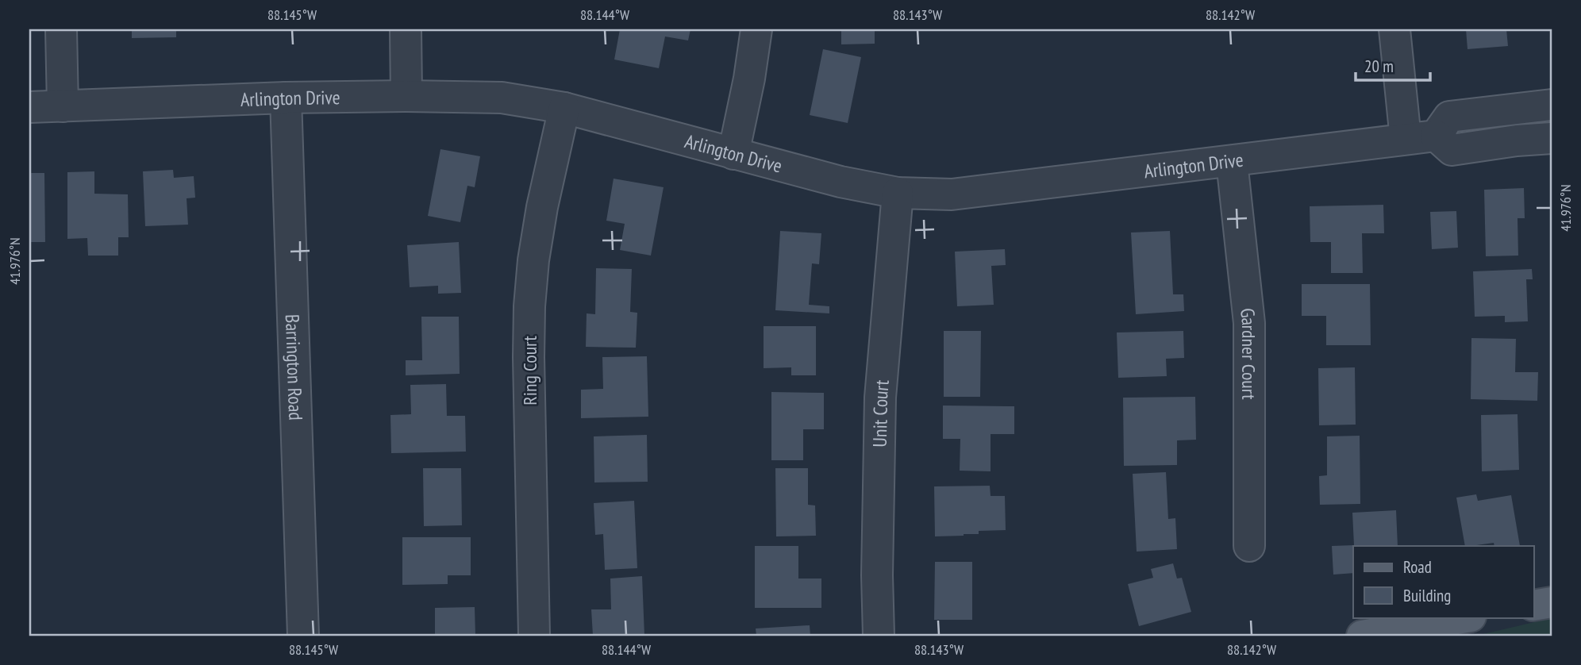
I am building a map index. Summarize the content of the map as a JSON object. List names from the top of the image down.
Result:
{
  "streets": {
    "street": [
      "Arlington Drive",
      "Gardner Court",
      "Barrington Road",
      "Ring Court",
      "Unit Court"
    ]
  },
  "crossings": [
    ["Arlington Drive", "Gardner Court"],
    ["Arlington Drive", "Barrington Road"],
    ["Arlington Drive", "Ring Court"],
    ["Arlington Drive", "Unit Court"]
  ],
  "legend": ["Road", "Building"],
  "scale_bar": "20 m",
  "coordinates": [
    "88.145°W",
    "88.144°W",
    "88.143°W",
    "88.142°W",
    "41.976°N"
  ]
}
